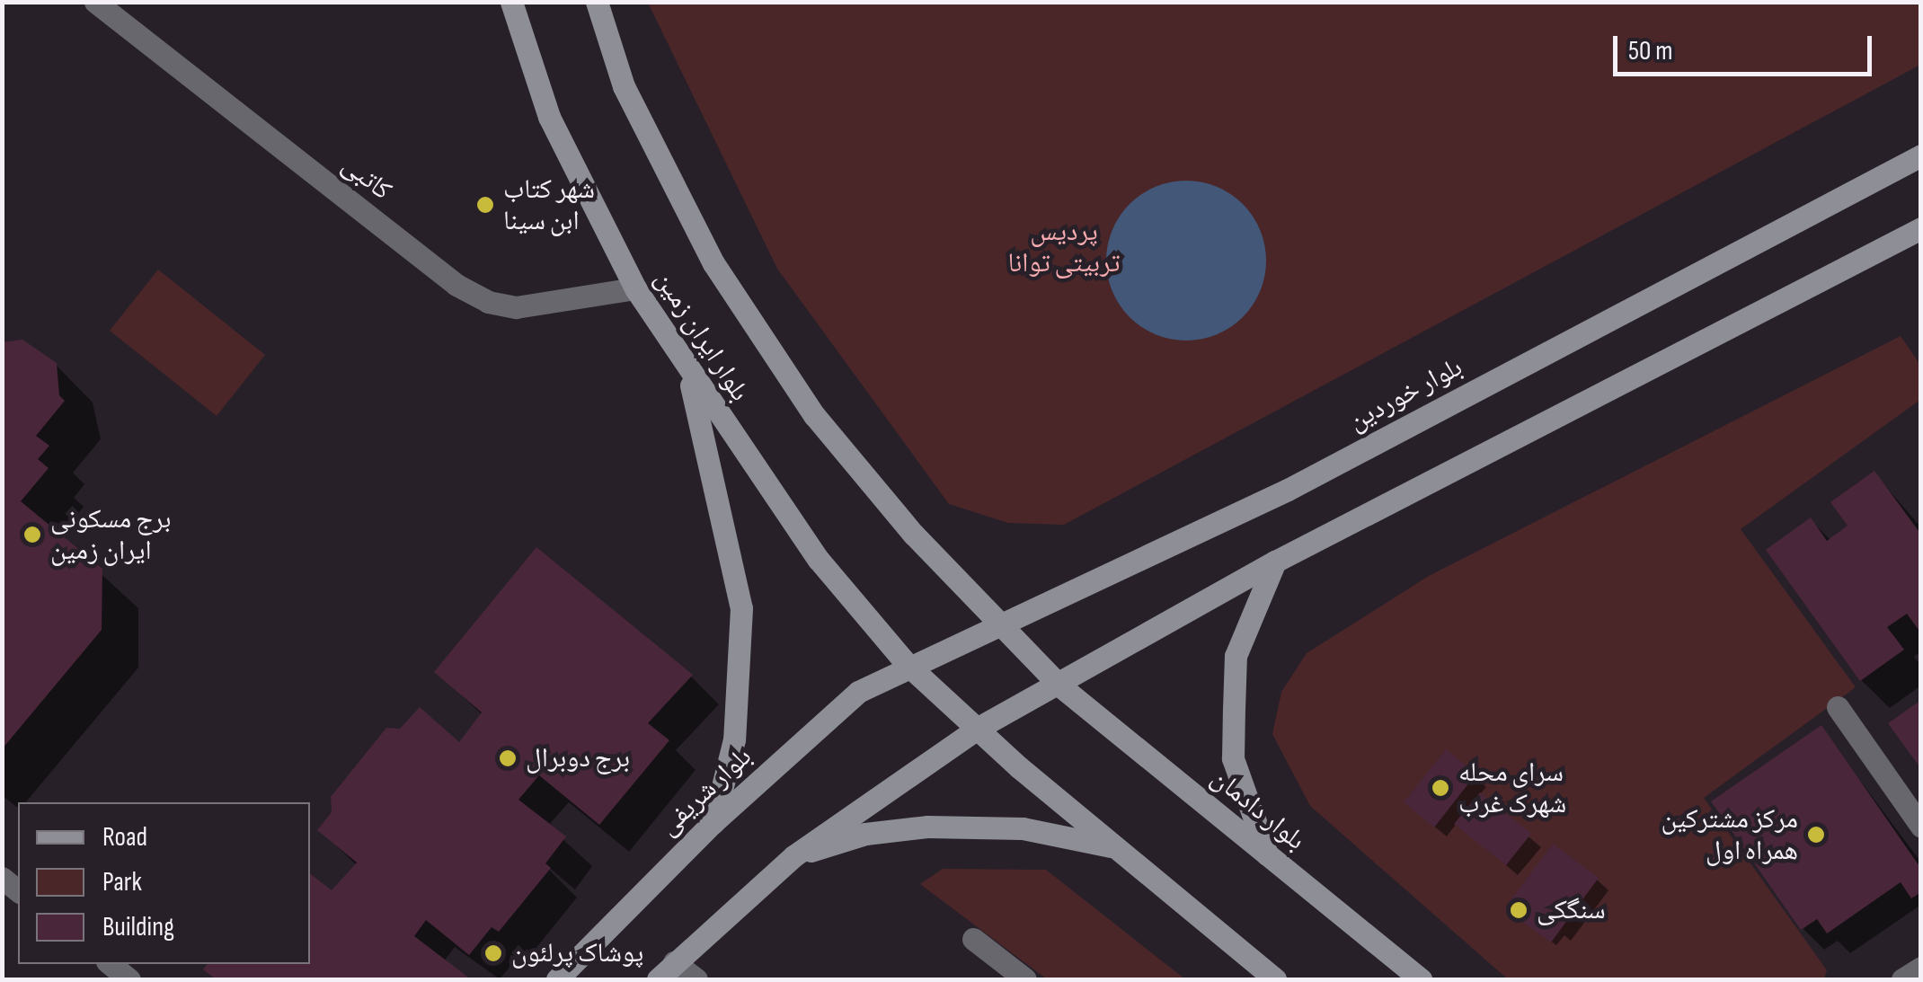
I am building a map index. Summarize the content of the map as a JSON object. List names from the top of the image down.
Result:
{
  "streets": {
    "main road": [
      "بلوار ایران زمین",
      "بلوار خوردین",
      "بلوار شریفی",
      "بلوار دادمان"
    ],
    "street": ["کاتبی"]
  },
  "crossings": [
    ["کاتبی", "بلوار ایران زمین"],
    ["بلوار ایران زمین", "بلوار خوردین"],
    ["بلوار ایران زمین", "بلوار شریفی"],
    ["بلوار ایران زمین", "بلوار دادمان"],
    ["بلوار خوردین", "بلوار شریفی"]
  ],
  "parks": ["پردیس تربیتی توانا"],
  "places": [
    "شهر کتاب ابن سینا",
    "برج مسکونی ایران زمین",
    "برج دوبرال",
    "سرای محله شهرک غرب",
    "مرکز مشترکین همراه اول",
    "سنگکی",
    "پوشاک پرلئون"
  ],
  "legend": ["Road", "Park", "Building"],
  "scale_bar": "50 m"
}
